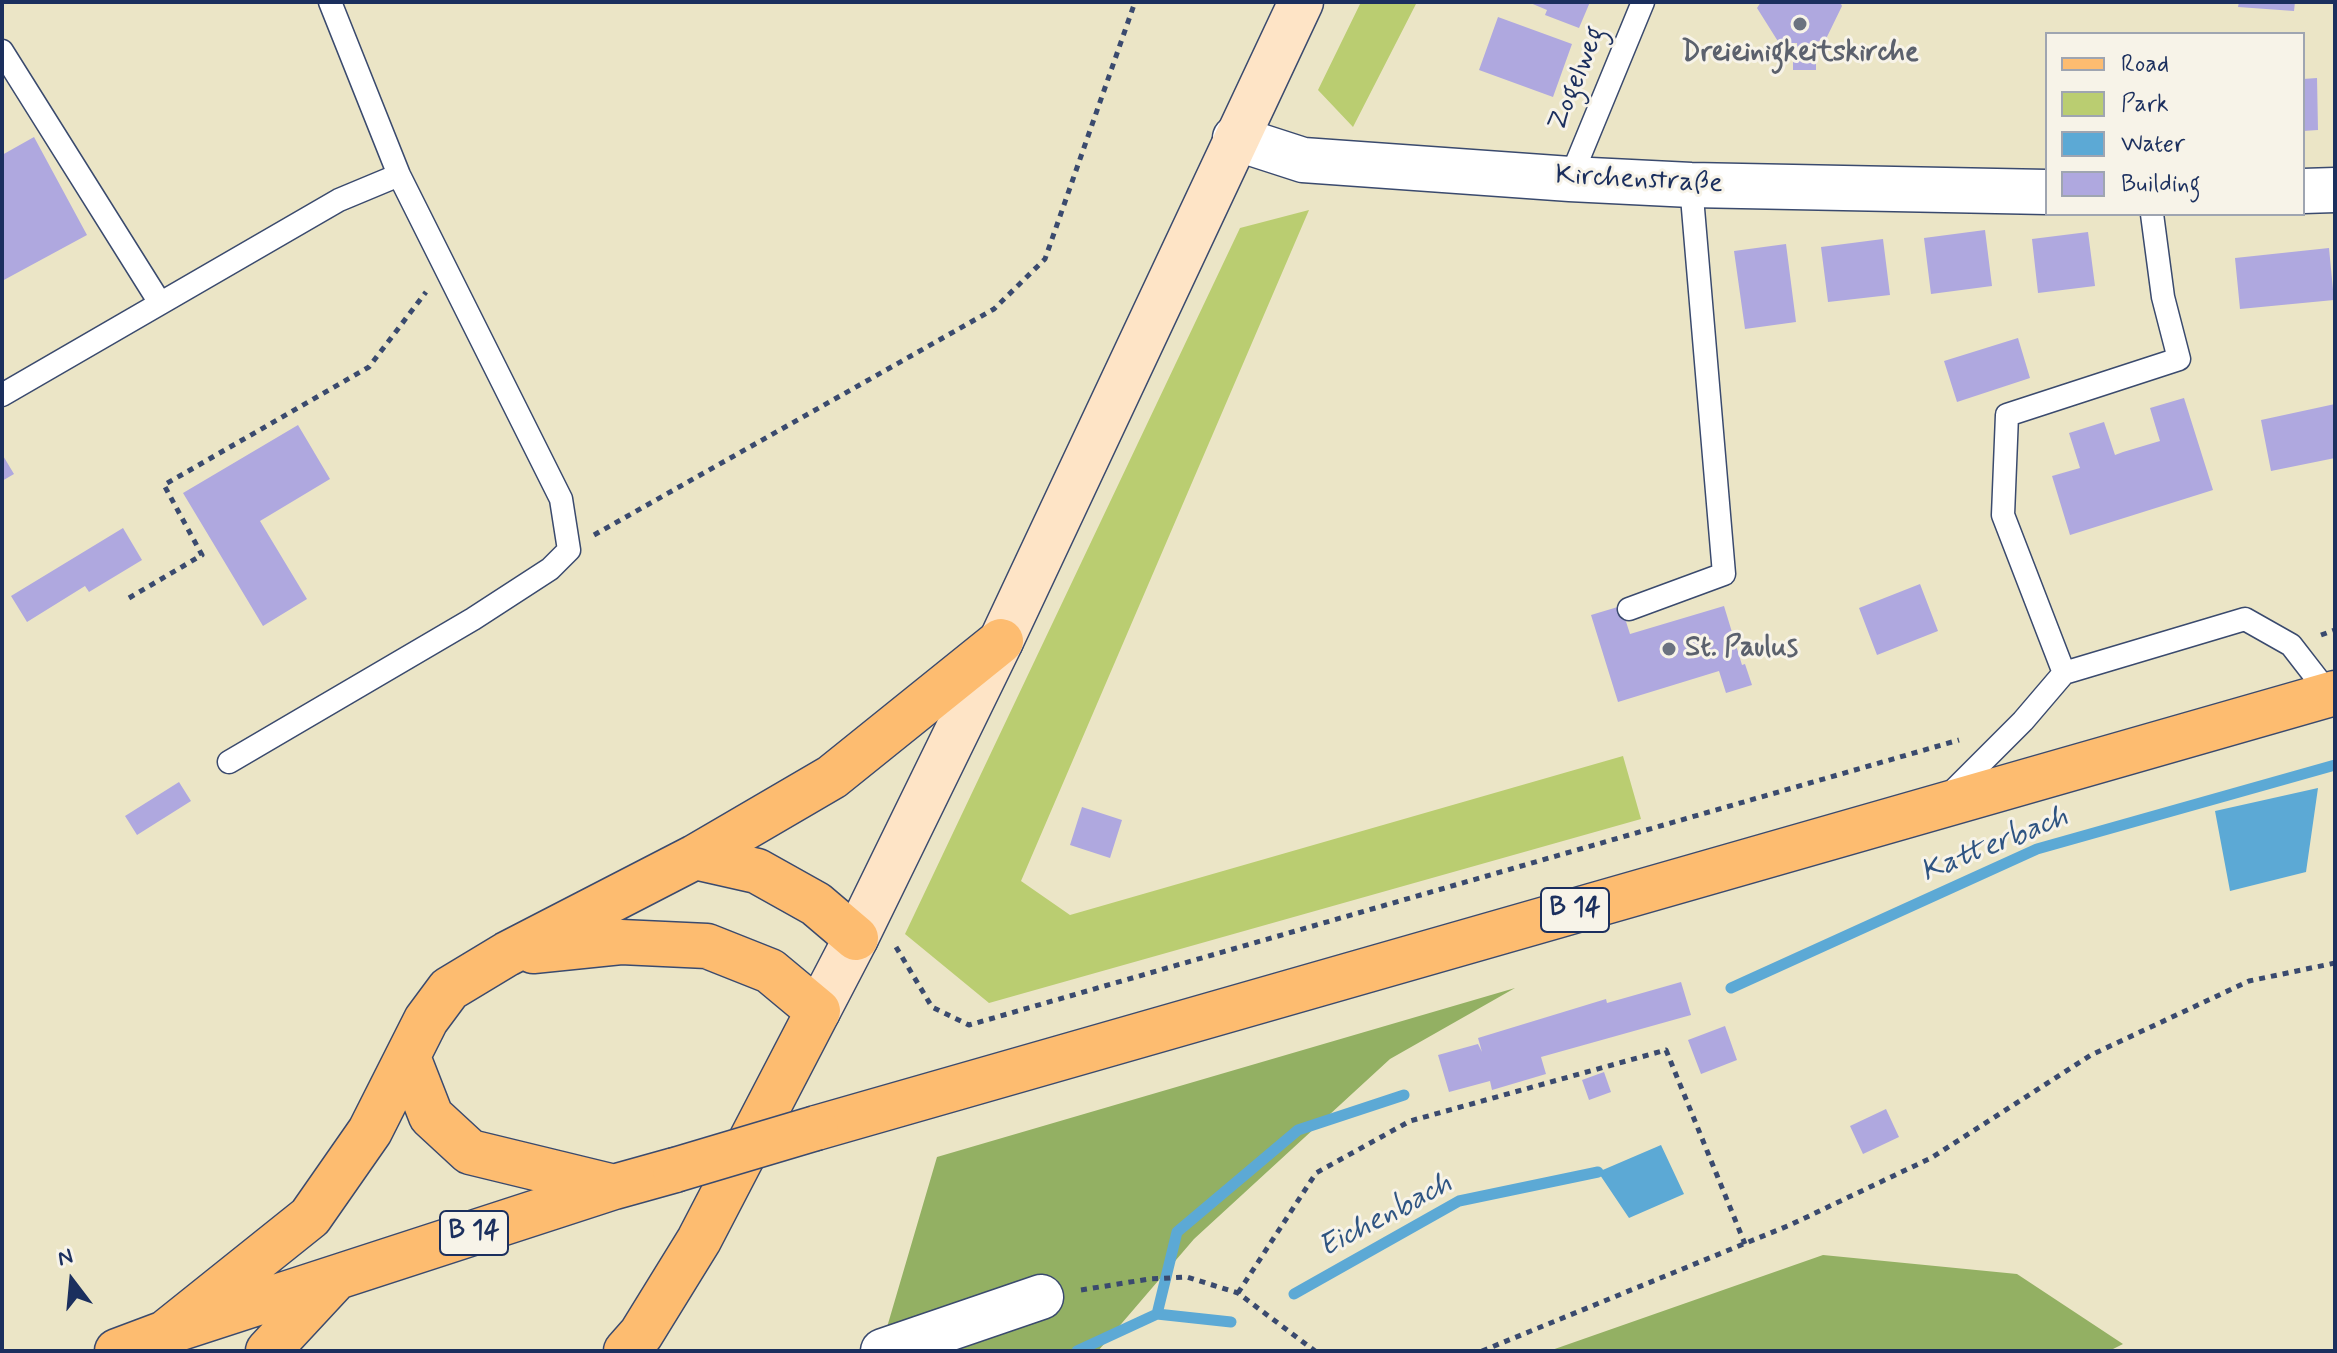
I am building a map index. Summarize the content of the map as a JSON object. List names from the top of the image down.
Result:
{
  "streets": {
    "main road": ["B 14"],
    "street": ["Kirchenstraße"],
    "lane": ["Zogelweg"]
  },
  "crossings": [
    ["Zogelweg", "Kirchenstraße"]
  ],
  "water": ["Katterbach", "Eichenbach"],
  "places": ["Dreieinigkeitskirche", "St. Paulus"],
  "legend": [
    "Road",
    "Park",
    "Water",
    "Building"
  ],
  "north": "top"
}
